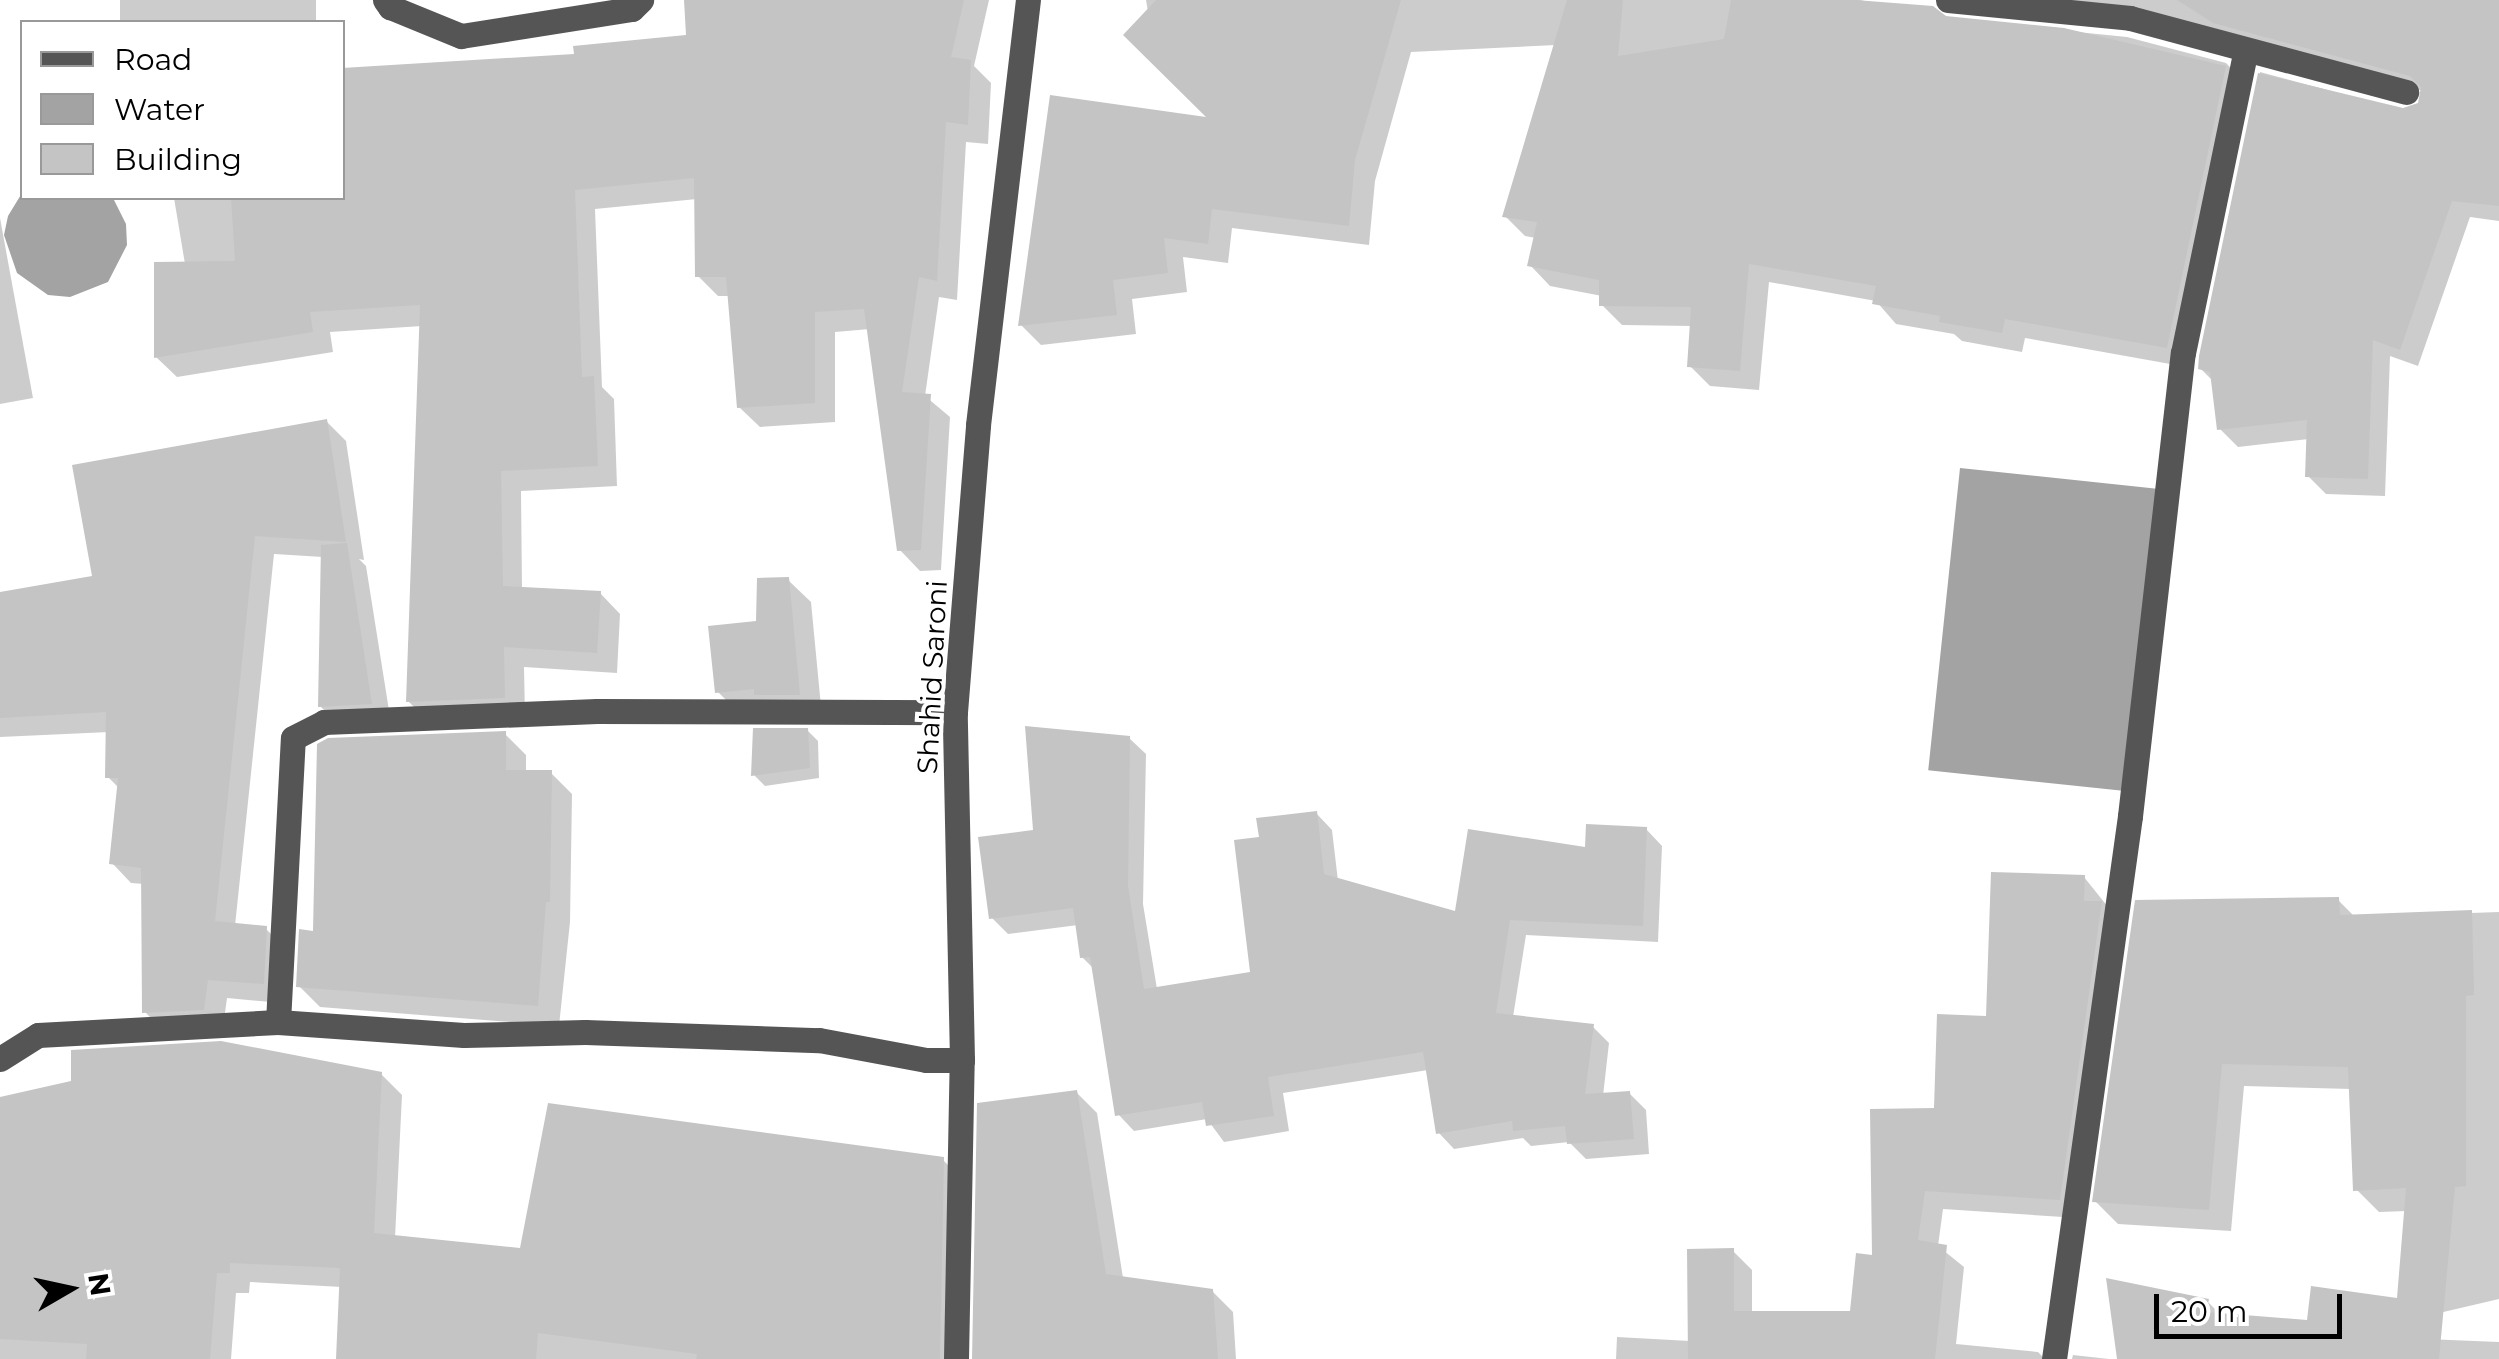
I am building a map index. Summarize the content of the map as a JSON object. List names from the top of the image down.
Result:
{
  "streets": {
    "street": ["Shahid Saroni"]
  },
  "legend": ["Road", "Water", "Building"],
  "scale_bar": "20 m",
  "north": "right"
}
